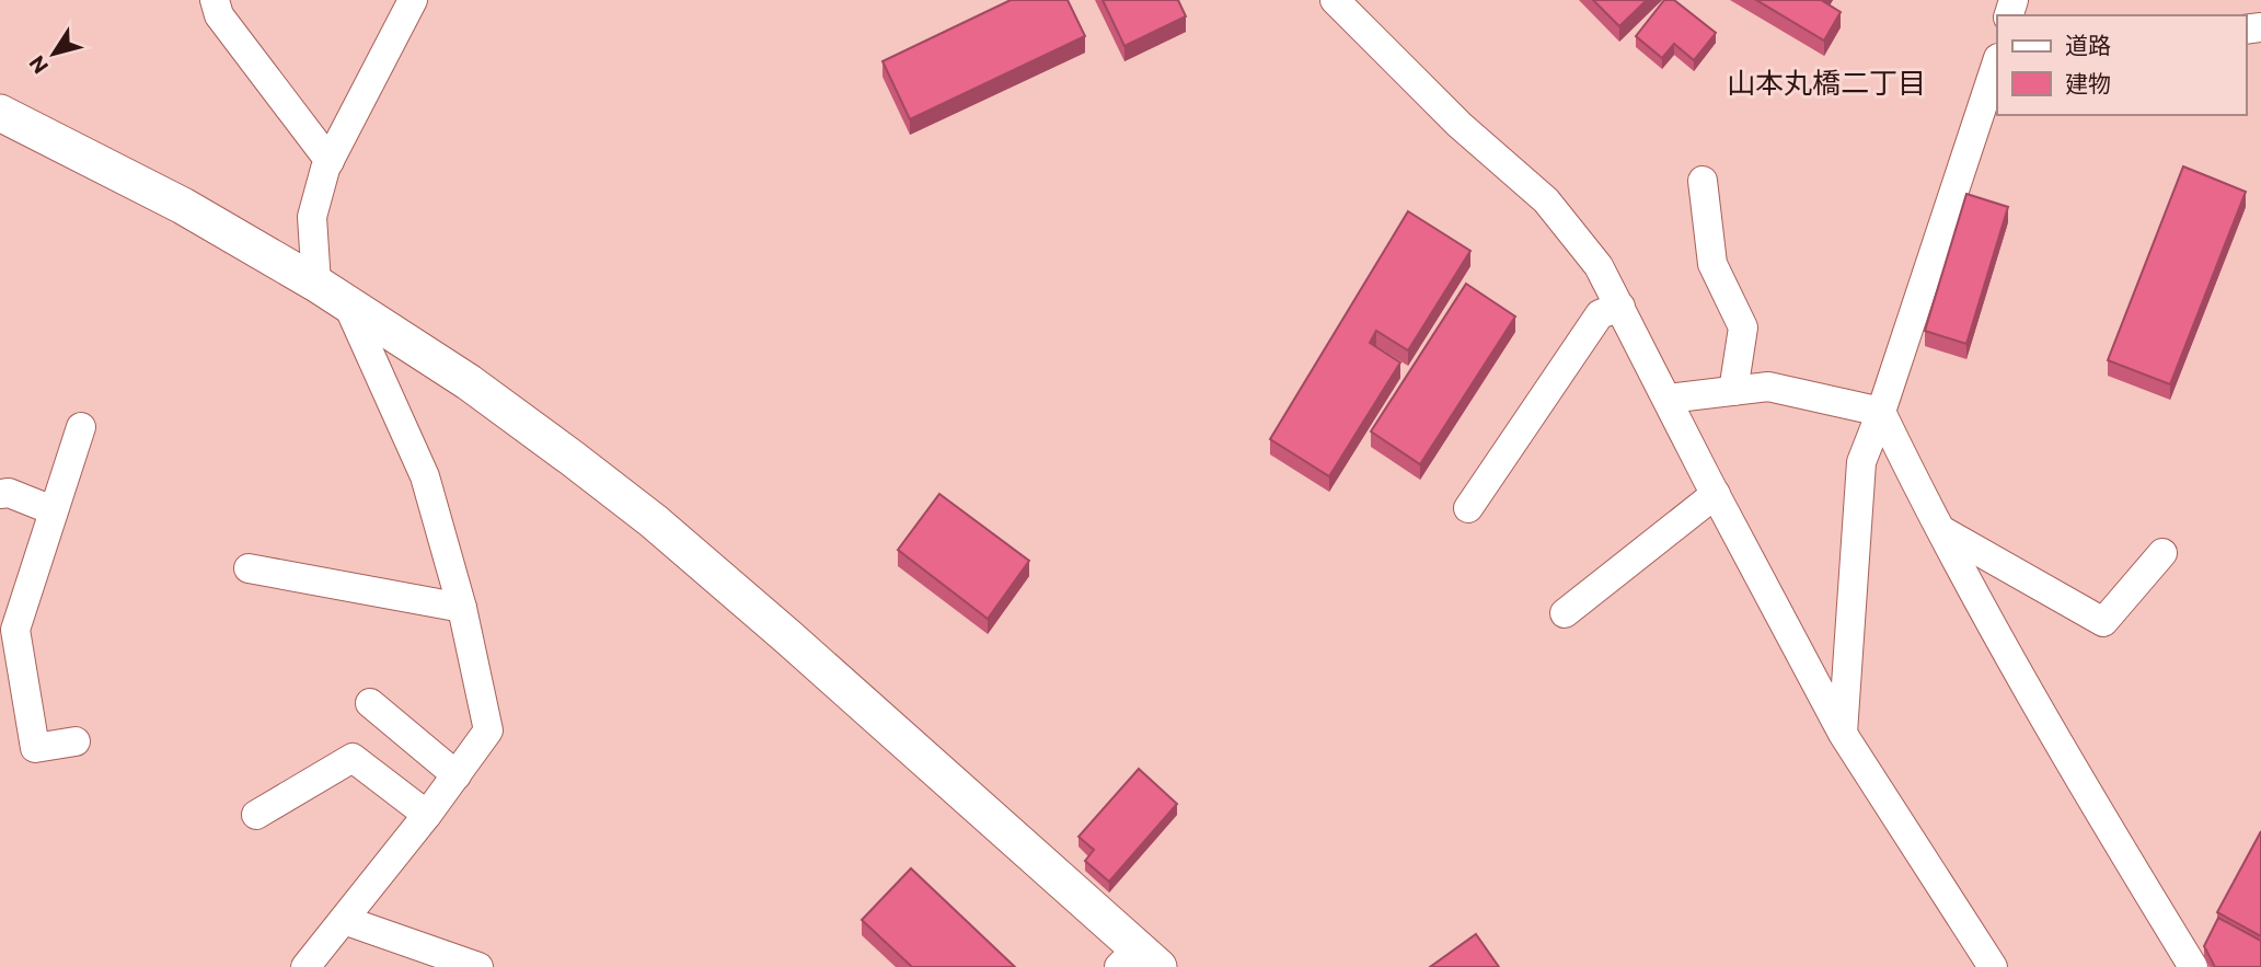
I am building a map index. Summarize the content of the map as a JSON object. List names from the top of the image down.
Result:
{
  "districts": ["山本丸橋二丁目"],
  "legend": ["道路", "建物"],
  "north": "bottom left"
}
